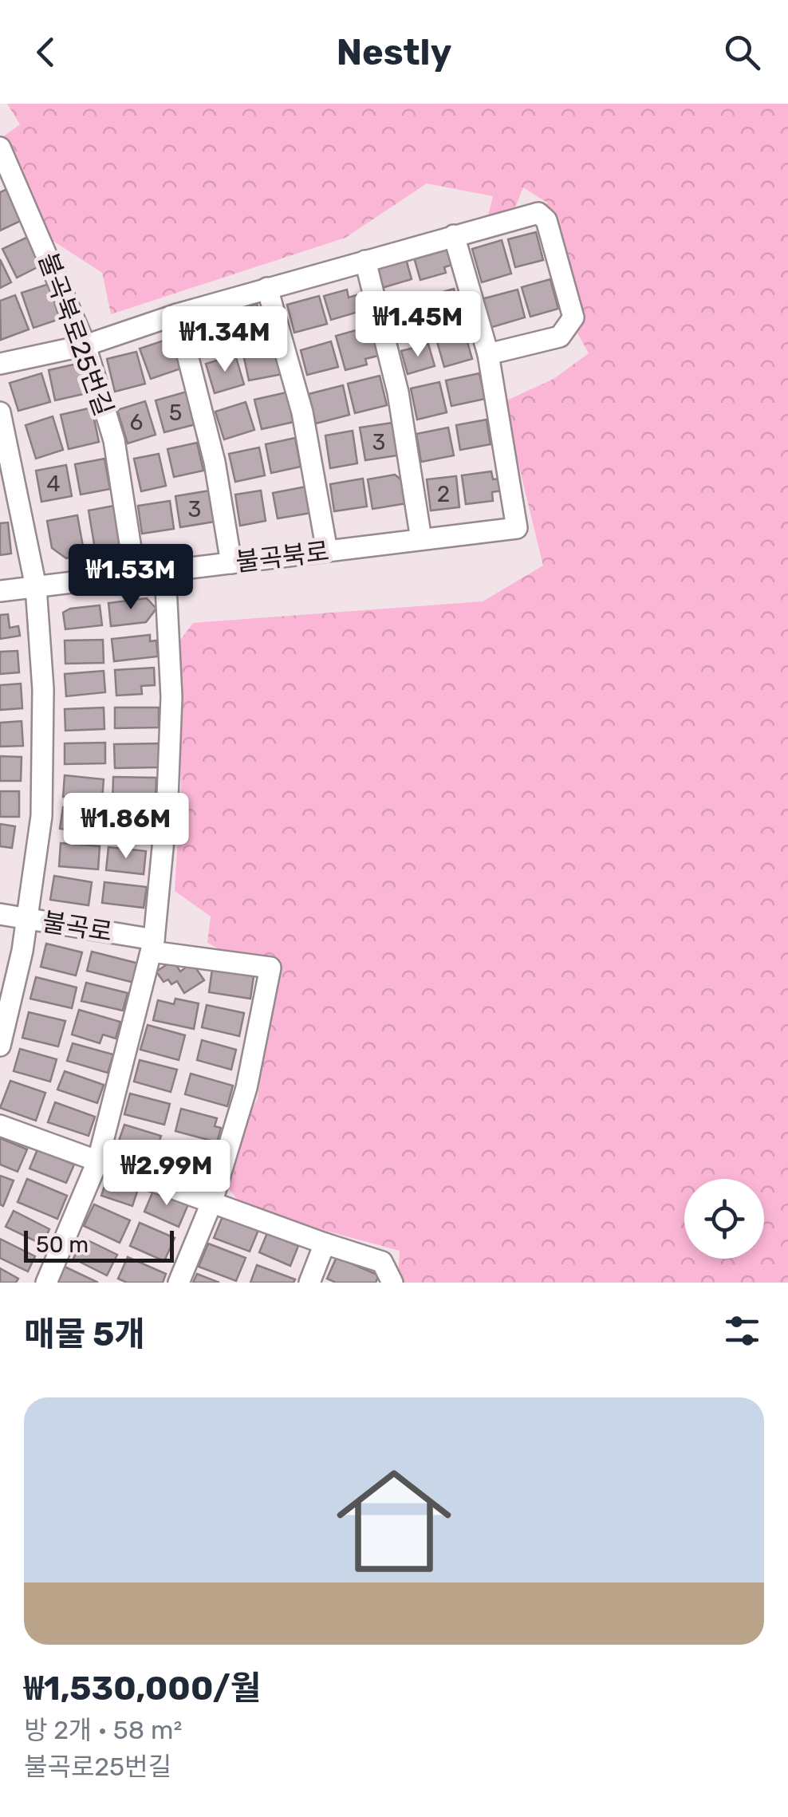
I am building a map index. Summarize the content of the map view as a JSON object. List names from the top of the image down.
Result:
{
  "streets": {
    "street": ["불곡북로25번길", "불곡북로", "불곡로"]
  },
  "crossings": [
    ["불곡북로25번길", "불곡북로"]
  ],
  "house_numbers": [
    "5",
    "6",
    "3",
    "4",
    "2",
    "3"
  ],
  "scale_bar": "50 m",
  "page": {
    "header": "Nestly",
    "price": [
      "₩1.45M",
      "₩1.34M",
      "₩1.53M",
      "₩1.86M",
      "₩2.99M"
    ],
    "scale": "50 m",
    "heading": "매물 5개",
    "list": [
      {
        "name": "₩1,530,000/월",
        "note": "방 2개 · 58 m² · 불곡로25번길"
      }
    ]
  }
}
